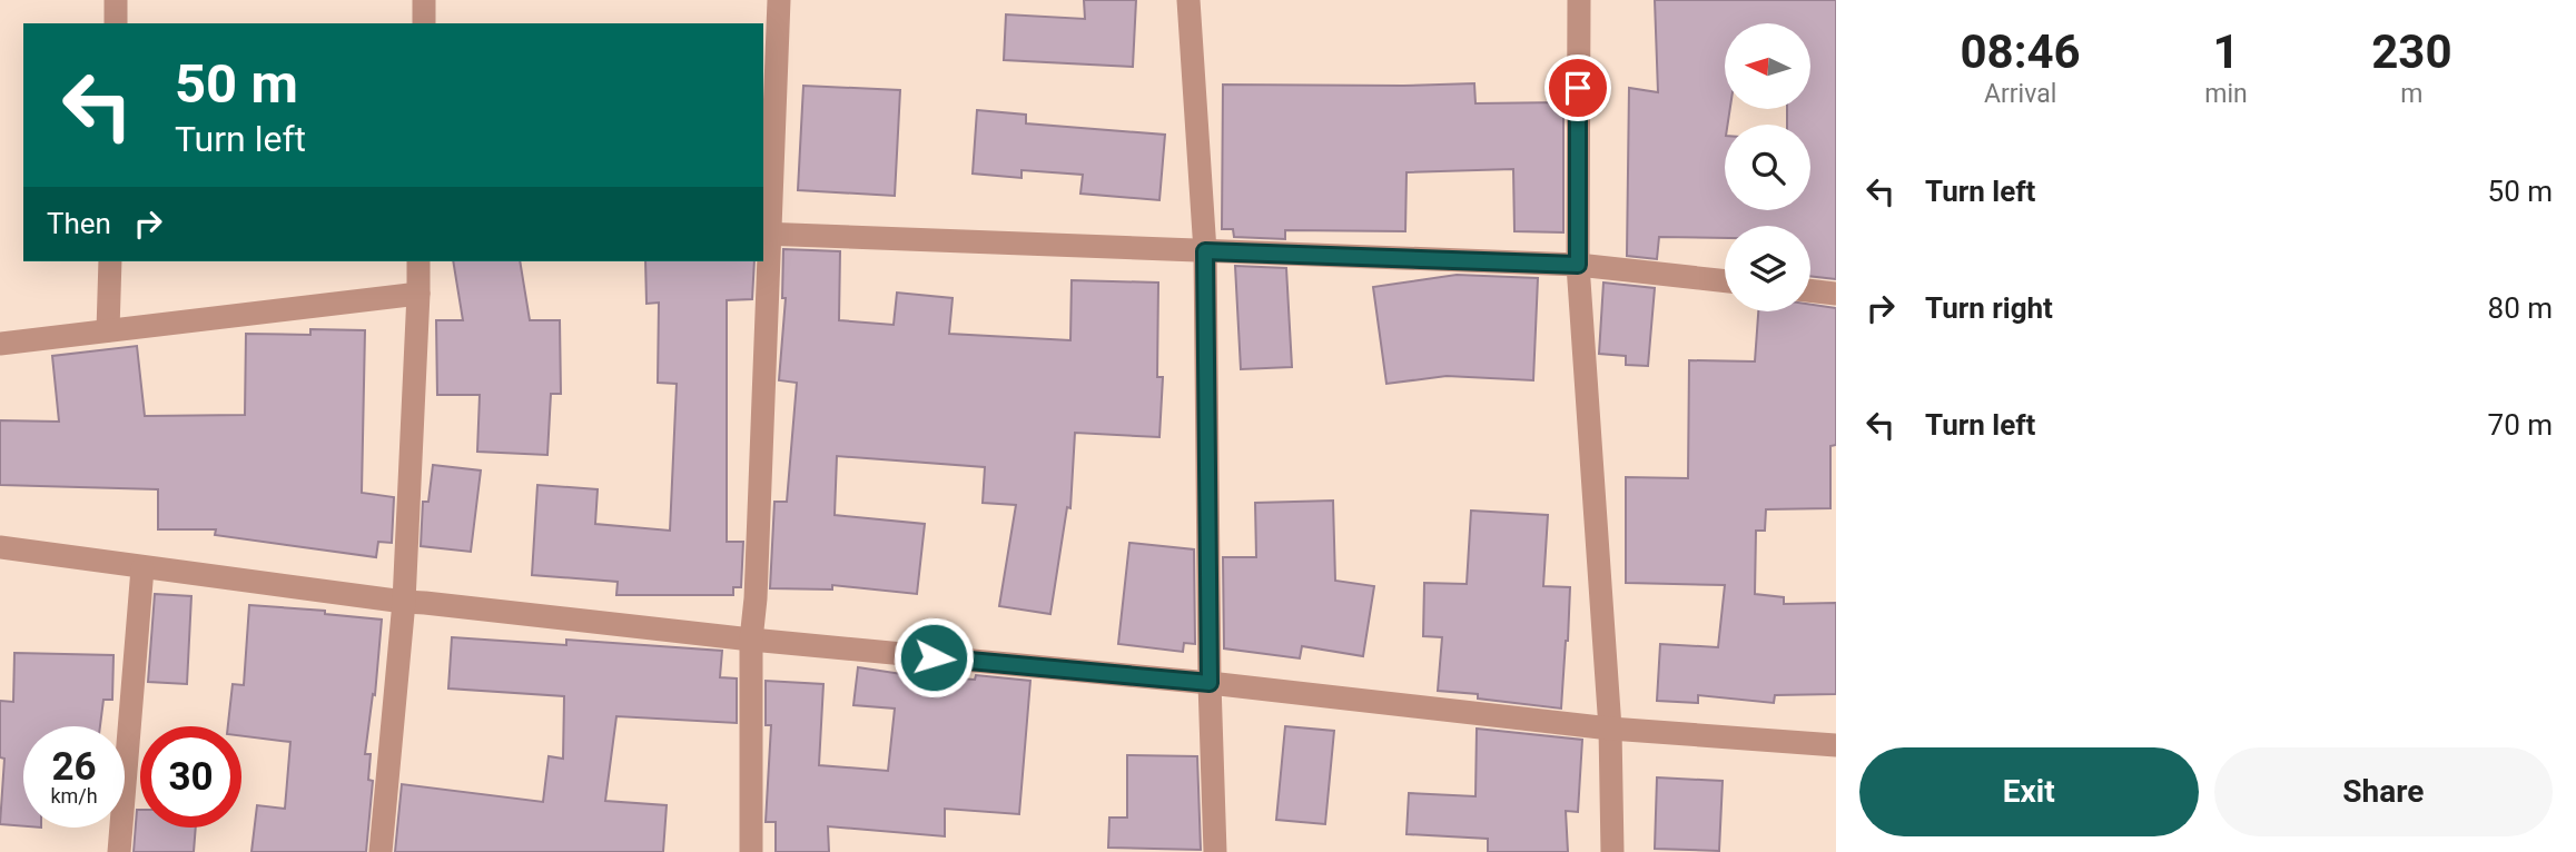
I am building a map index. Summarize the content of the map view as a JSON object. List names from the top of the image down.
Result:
{
  "north": "left",
  "page": {
    "eta": [
      "08:46",
      "Arrival",
      "1",
      "min",
      "230",
      "m"
    ],
    "turn": ["50 m", "Turn left"],
    "list": [
      {
        "name": "Turn left",
        "value": "50 m"
      },
      {
        "name": "Turn right",
        "value": "80 m"
      },
      {
        "name": "Turn left",
        "value": "70 m"
      }
    ],
    "then": "Then",
    "speed": "26 km/h",
    "limit": "30",
    "buttons": ["Exit", "Share"]
  }
}
